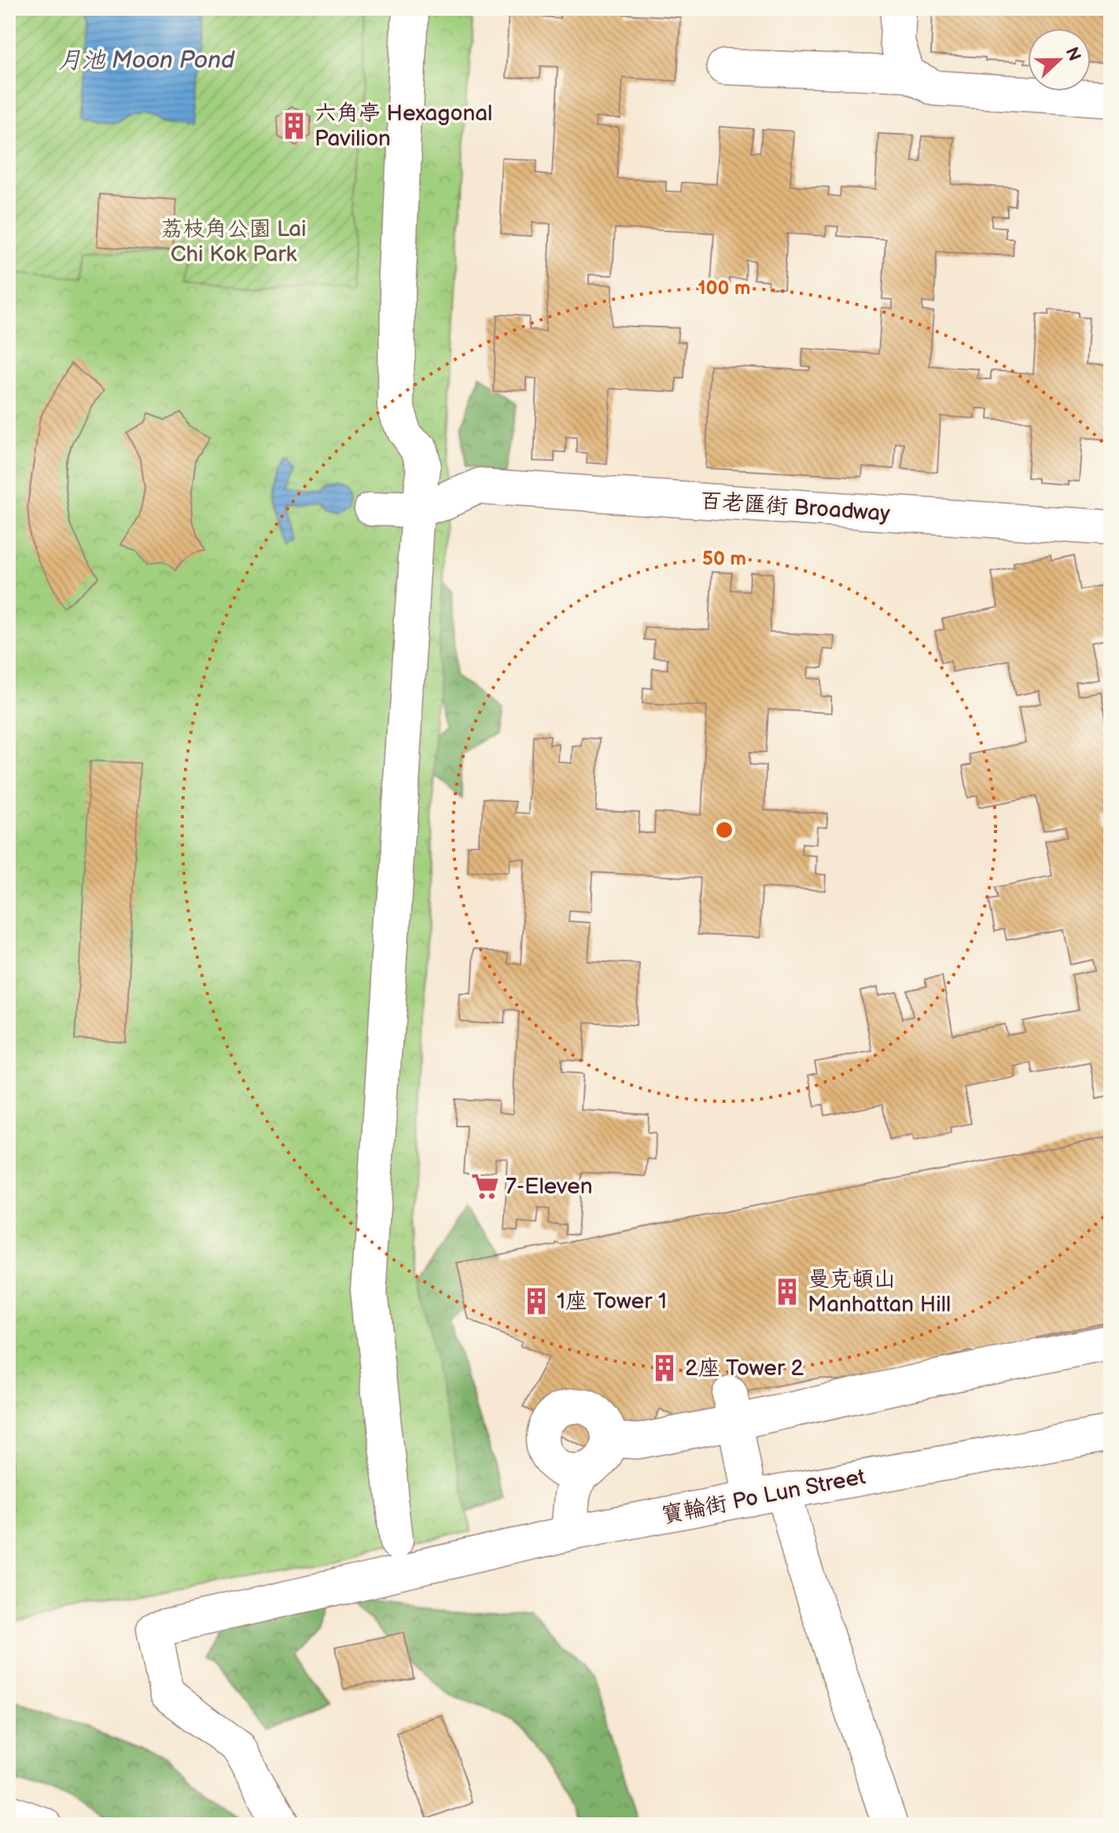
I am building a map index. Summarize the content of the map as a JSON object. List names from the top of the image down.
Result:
{
  "streets": {
    "street": ["百老匯街 Broadway", "寶輪街 Po Lun Street"]
  },
  "water": ["月池 Moon Pond"],
  "parks": ["荔枝角公園 Lai Chi Kok Park"],
  "places": {
    "building": [
      "六角亭 Hexagonal Pavilion",
      "曼克頓山 Manhattan Hill",
      "1座 Tower 1",
      "2座 Tower 2"
    ],
    "supermarket": ["7-Eleven"]
  },
  "north": "right",
  "rings": ["100 m", "50 m"]
}
